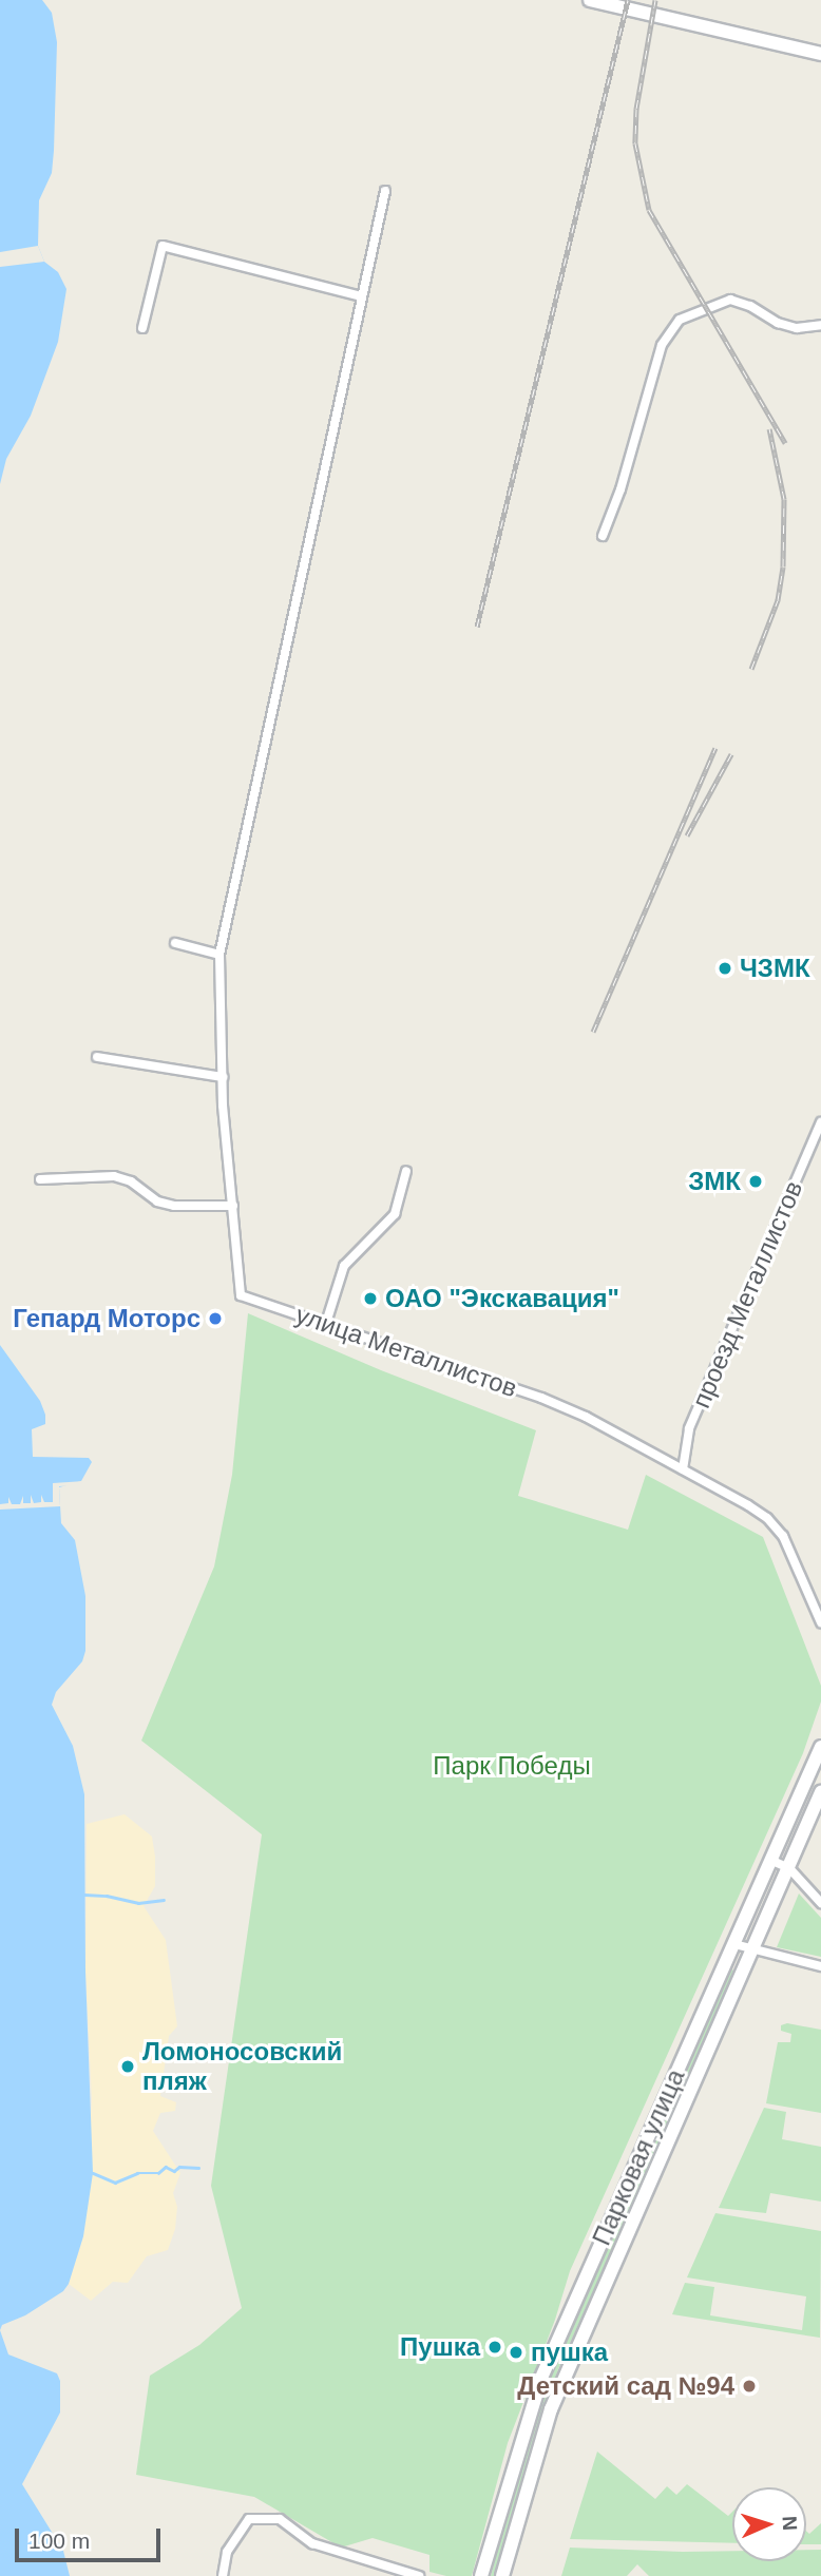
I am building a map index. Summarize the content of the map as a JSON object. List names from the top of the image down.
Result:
{
  "streets": {
    "main road": ["Парковая улица"],
    "street": ["проезд Металлистов", "улица Металлистов"]
  },
  "crossings": [
    ["проезд Металлистов", "улица Металлистов"]
  ],
  "parks": ["Парк Победы"],
  "places": [
    "ЧЗМК",
    "ЗМК",
    "ОАО \"Экскавация\"",
    "Гепард Моторс",
    "Ломоносовский пляж",
    "Пушка",
    "пушка",
    "Детский сад №94"
  ],
  "scale_bar": "100 m",
  "north": "right"
}
